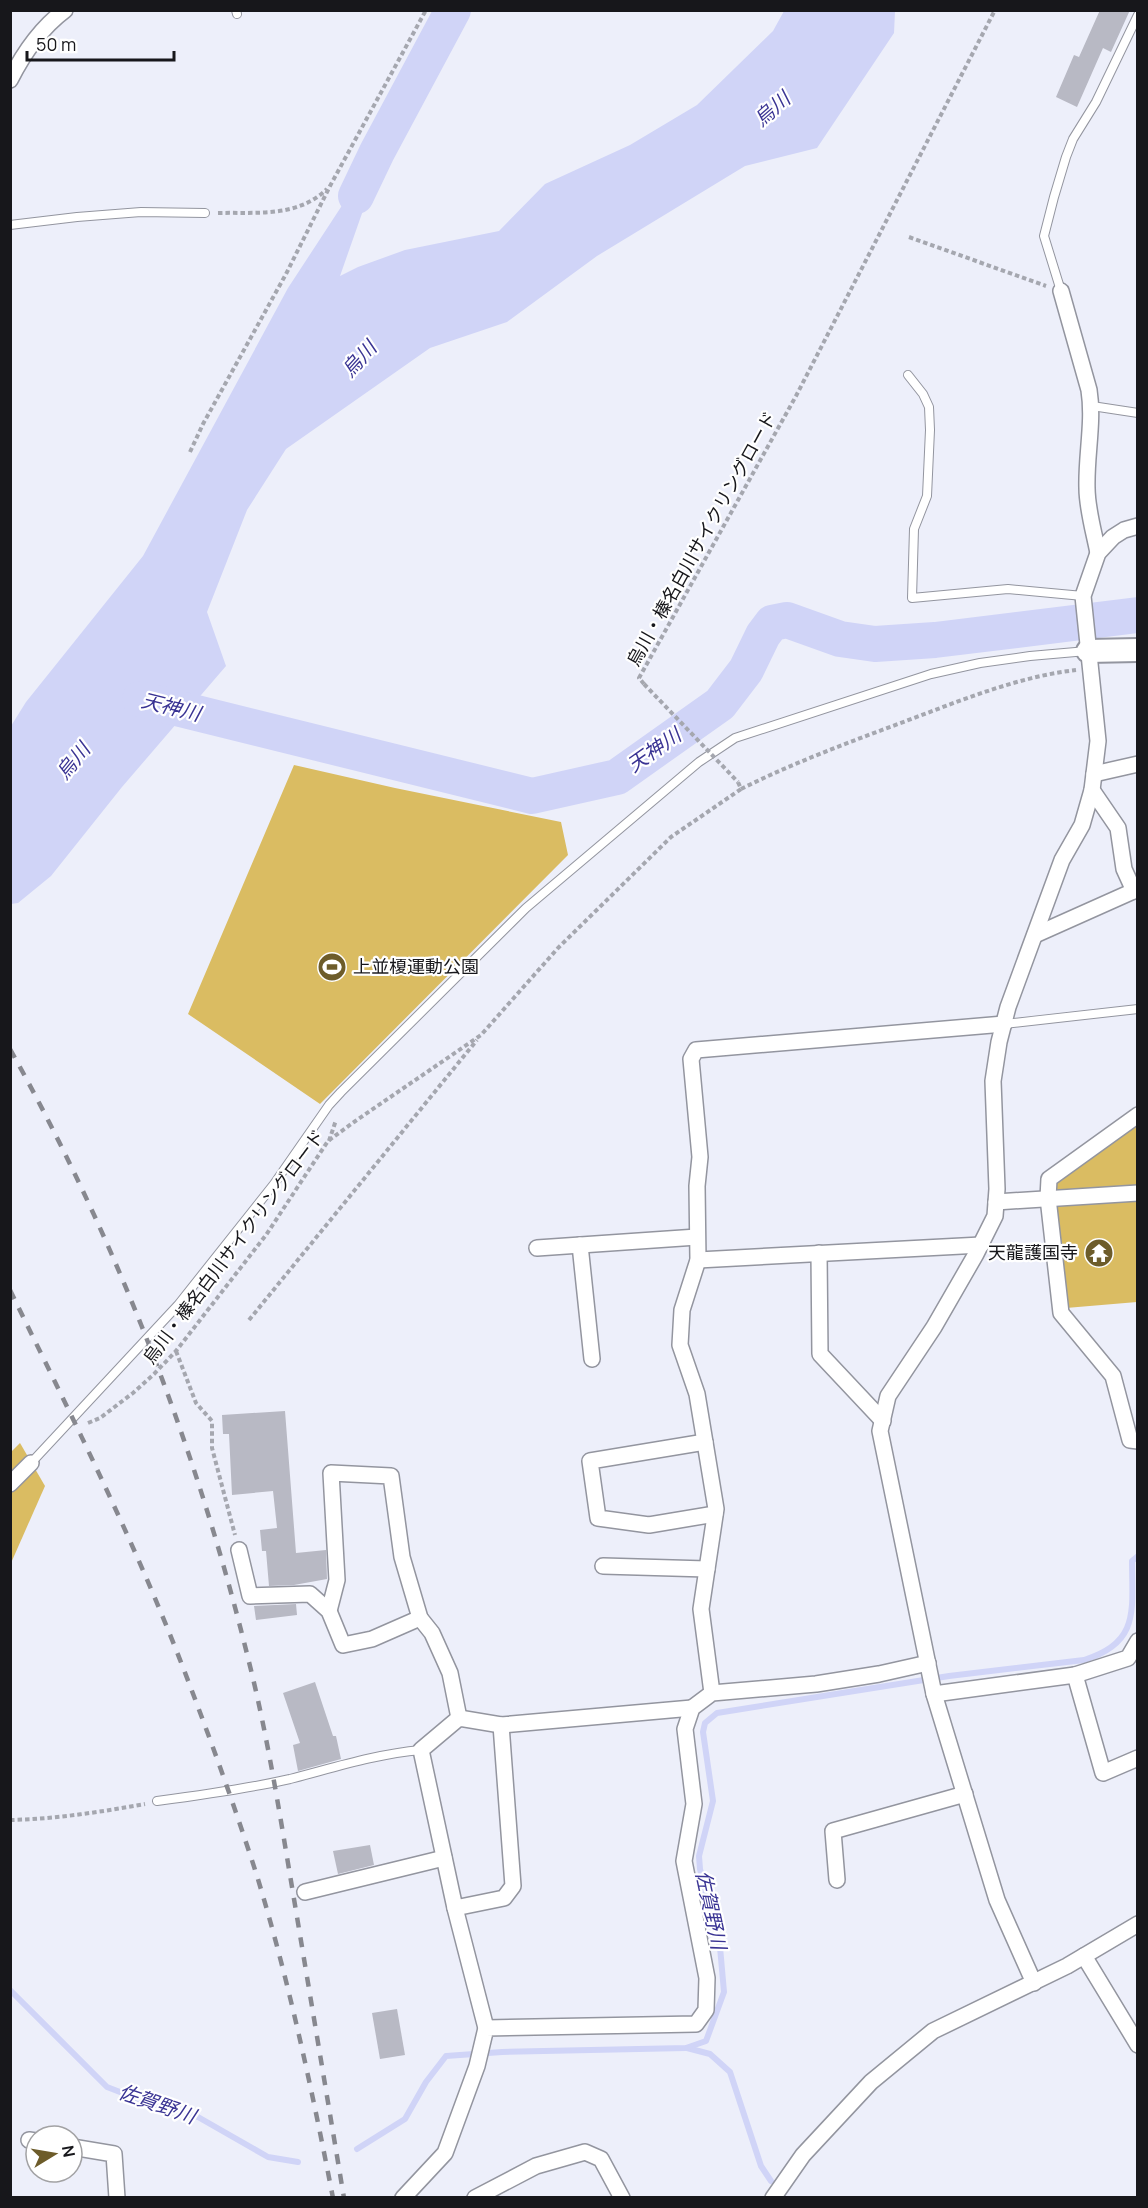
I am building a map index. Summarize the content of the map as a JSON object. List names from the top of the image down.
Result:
{
  "streets": {
    "path": ["烏川・榛名白川サイクリングロード"]
  },
  "water": ["烏川", "天神川", "佐賀野川"],
  "places": {
    "sports": ["上並榎運動公園"],
    "temple": ["天龍護国寺"]
  },
  "scale_bar": "50 m",
  "north": "right"
}
